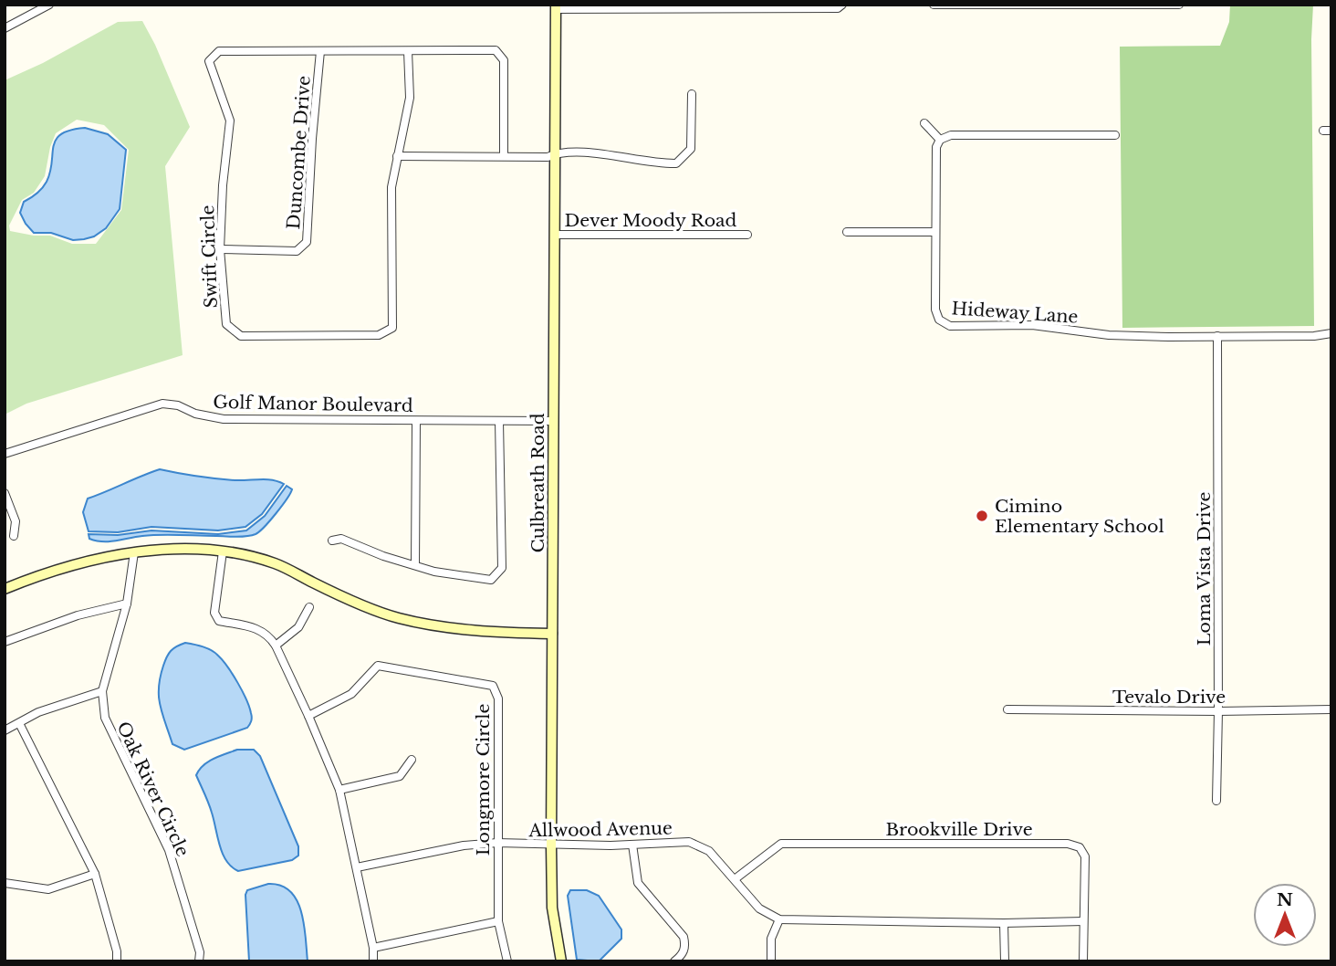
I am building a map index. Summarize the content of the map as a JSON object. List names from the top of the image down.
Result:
{
  "streets": {
    "street": [
      "Duncombe Drive",
      "Dever Moody Road",
      "Swift Circle",
      "Hideway Lane",
      "Golf Manor Boulevard",
      "Culbreath Road",
      "Loma Vista Drive",
      "Tevalo Drive",
      "Longmore Circle",
      "Oak River Circle",
      "Allwood Avenue",
      "Brookville Drive"
    ]
  },
  "crossings": [
    ["Duncombe Drive", "Swift Circle"],
    ["Dever Moody Road", "Culbreath Road"],
    ["Hideway Lane", "Loma Vista Drive"],
    ["Golf Manor Boulevard", "Culbreath Road"],
    ["Culbreath Road", "Allwood Avenue"],
    ["Loma Vista Drive", "Tevalo Drive"],
    ["Longmore Circle", "Allwood Avenue"],
    ["Allwood Avenue", "Brookville Drive"]
  ],
  "places": ["Cimino Elementary School"],
  "north": "top"
}
